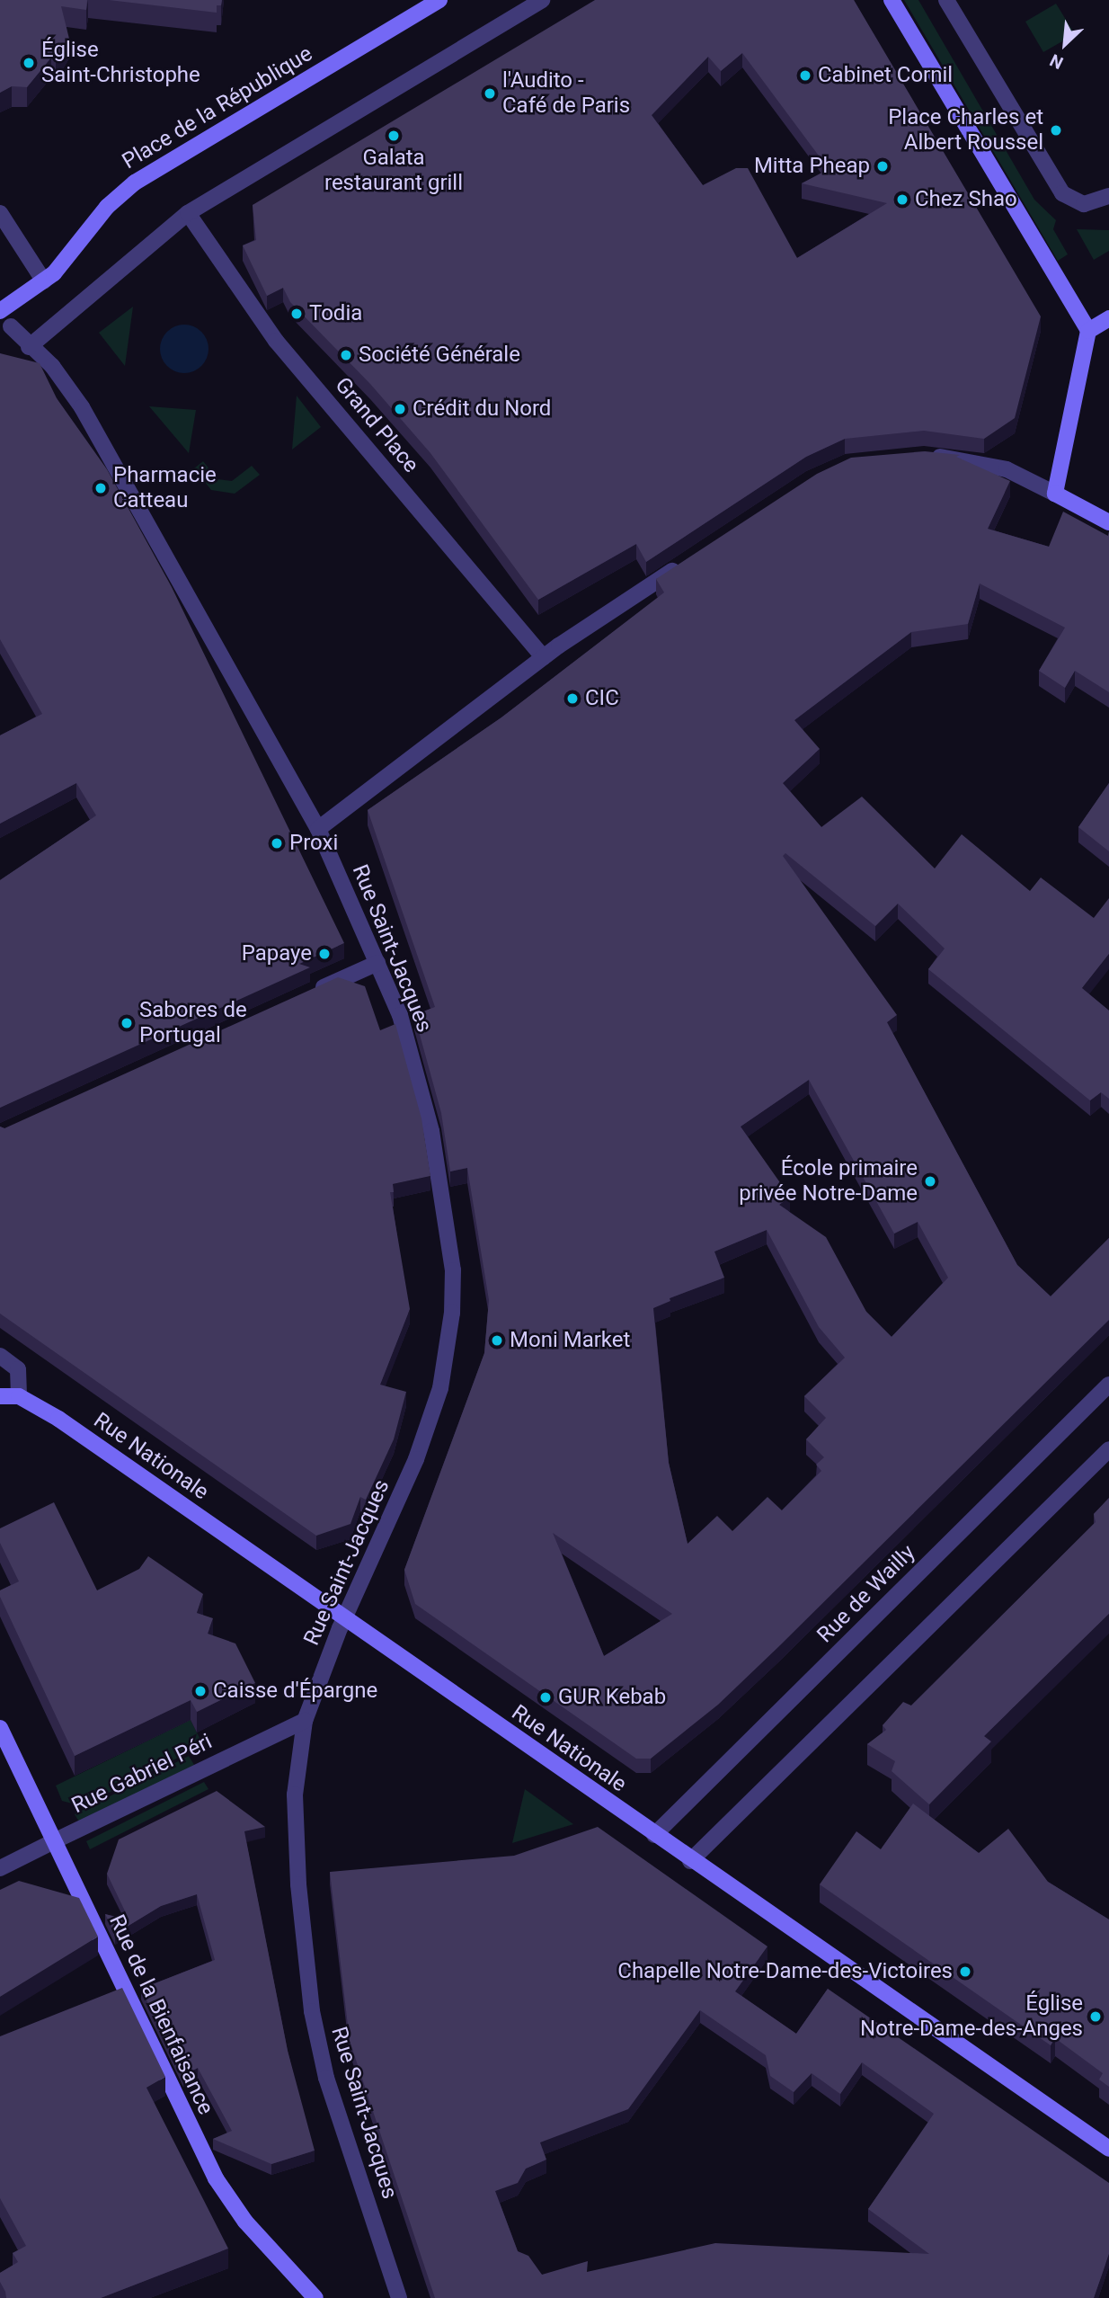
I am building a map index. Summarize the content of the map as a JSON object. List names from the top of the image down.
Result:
{
  "streets": {
    "main road": ["Place de la République", "Rue Nationale", "Rue de la Bienfaisance"],
    "street": [
      "Grand Place",
      "Rue Saint-Jacques",
      "Rue de Wailly",
      "Rue Gabriel Péri"
    ]
  },
  "crossings": [
    ["Rue Saint-Jacques", "Rue Nationale"],
    ["Rue Saint-Jacques", "Rue Gabriel Péri"],
    ["Rue Nationale", "Rue de Wailly"],
    ["Rue Gabriel Péri", "Rue de la Bienfaisance"]
  ],
  "places": [
    "Église Saint-Christophe",
    "Cabinet Cornil",
    "l'Audito - Café de Paris",
    "Place Charles et Albert Roussel",
    "Galata restaurant grill",
    "Mitta Pheap",
    "Chez Shao",
    "Todia",
    "Société Générale",
    "Crédit du Nord",
    "Pharmacie Catteau",
    "CIC",
    "Proxi",
    "Papaye",
    "Sabores de Portugal",
    "École primaire privée Notre-Dame",
    "Moni Market",
    "Caisse d'Épargne",
    "GUR Kebab",
    "Chapelle Notre-Dame-des-Victoires",
    "Église Notre-Dame-des-Anges"
  ],
  "north": "bottom left"
}
